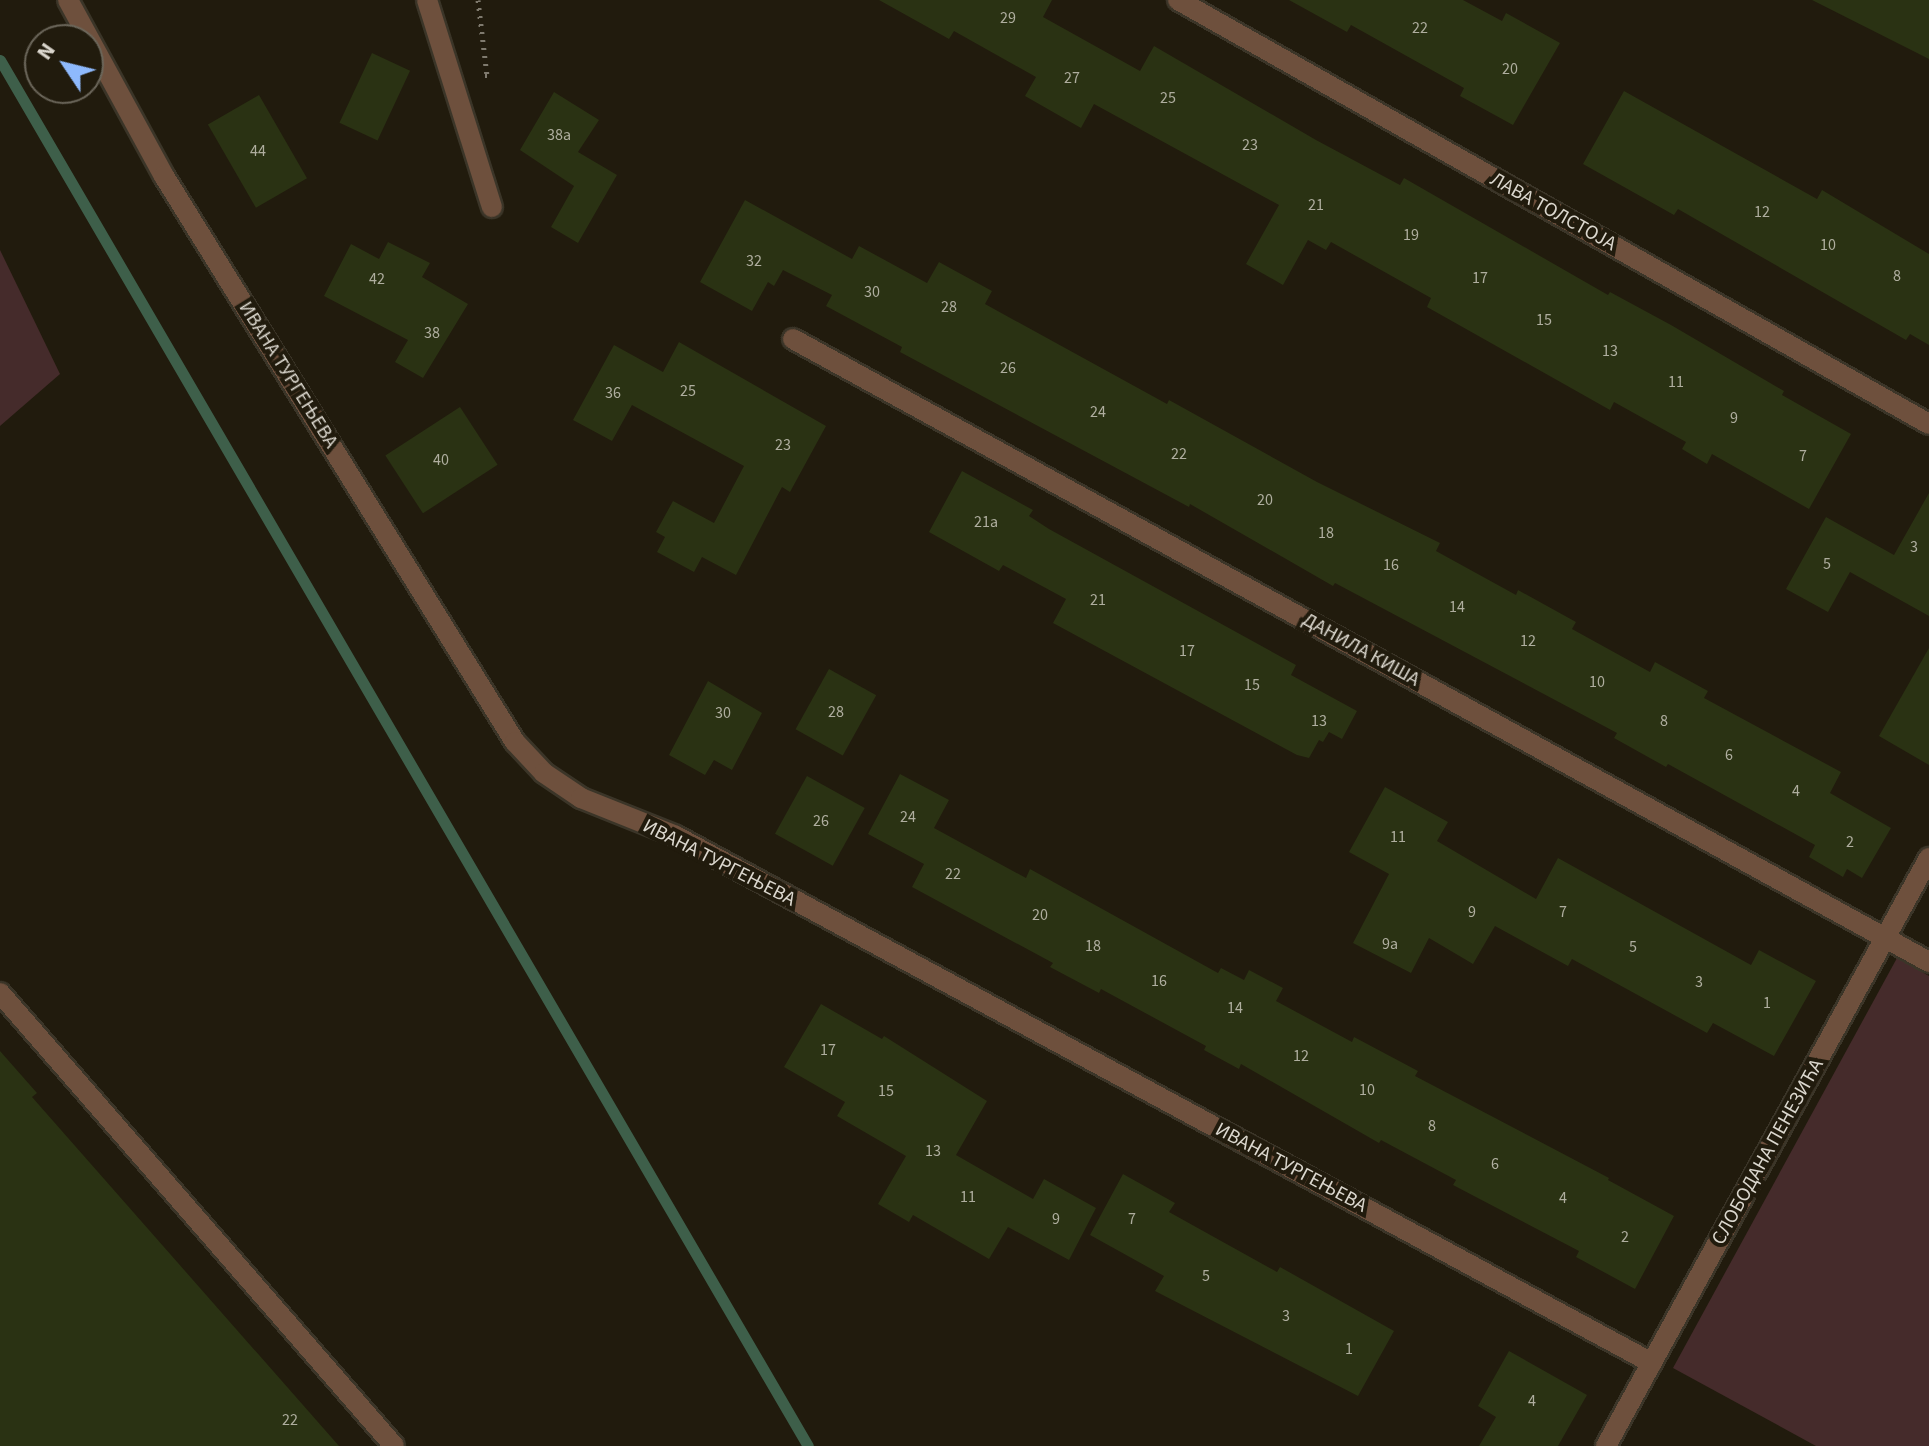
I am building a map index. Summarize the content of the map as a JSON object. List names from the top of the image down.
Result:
{
  "streets": {
    "street": [
      "ЛАВА ТОЛСТОЈА",
      "ИВАНА ТУРГЕЊЕВА",
      "ДАНИЛА КИША",
      "СЛОБОДАНА ПЕНЕЗИЋА"
    ]
  },
  "crossings": [
    ["ИВАНА ТУРГЕЊЕВА", "СЛОБОДАНА ПЕНЕЗИЋА"],
    ["ДАНИЛА КИША", "СЛОБОДАНА ПЕНЕЗИЋА"]
  ],
  "house_numbers": [
    "29",
    "22",
    "20",
    "27",
    "25",
    "38a",
    "23",
    "44",
    "21",
    "12",
    "19",
    "10",
    "32",
    "8",
    "17",
    "42",
    "30",
    "28",
    "15",
    "38",
    "13",
    "26",
    "11",
    "25",
    "36",
    "24",
    "9",
    "23",
    "22",
    "7",
    "40",
    "20",
    "21a",
    "18",
    "3",
    "5",
    "16",
    "21",
    "14",
    "12",
    "17",
    "10",
    "15",
    "28",
    "30",
    "13",
    "8",
    "6",
    "4",
    "24",
    "26",
    "11",
    "2",
    "22",
    "9",
    "7",
    "20",
    "9a",
    "18",
    "5",
    "16",
    "3",
    "1",
    "14",
    "17",
    "12",
    "10",
    "15",
    "8",
    "13",
    "6",
    "11",
    "4",
    "9",
    "7",
    "2",
    "5",
    "3",
    "1",
    "4",
    "22"
  ],
  "north": "top left"
}
